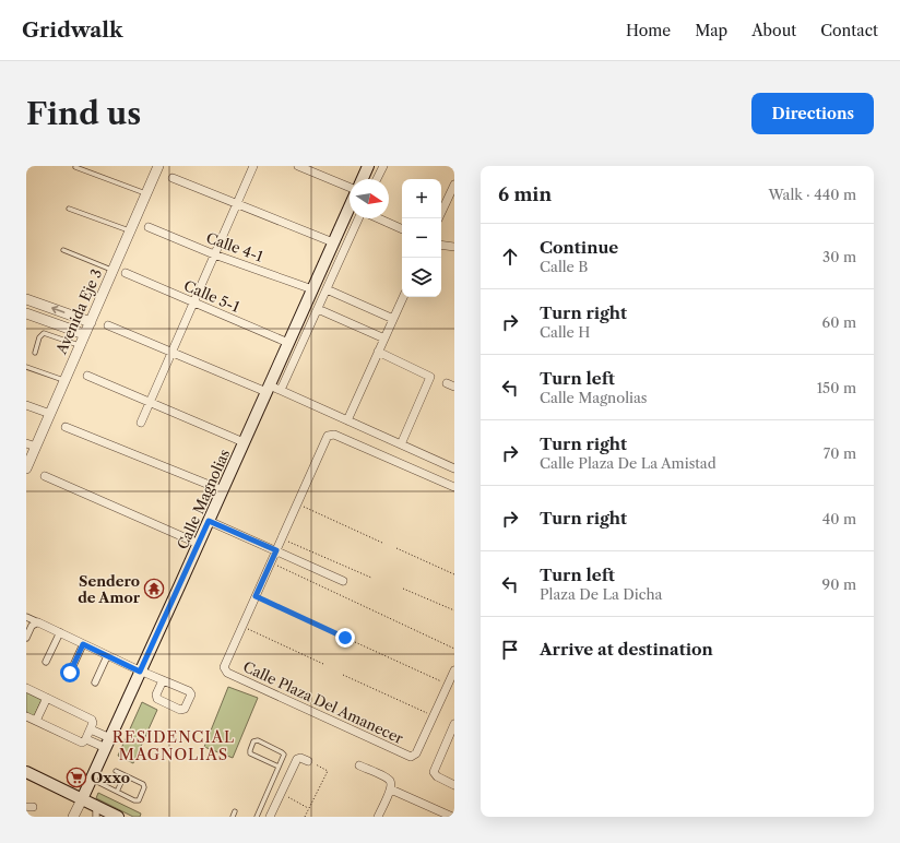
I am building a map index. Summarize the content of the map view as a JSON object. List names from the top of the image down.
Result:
{
  "streets": {
    "main road": ["Calle Magnolias"],
    "street": [
      "Calle 4-1",
      "Calle 5-1",
      "Avenida Eje 3",
      "Calle Plaza Del Amanecer"
    ]
  },
  "crossings": [
    ["Calle 4-1", "Calle Magnolias"],
    ["Calle 5-1", "Calle Magnolias"]
  ],
  "districts": ["RESIDENCIAL MAGNOLIAS"],
  "places": {
    "temple": ["Sendero de Amor"],
    "supermarket": ["Oxxo"]
  },
  "north": "right",
  "page": {
    "header": "Gridwalk",
    "nav": [
      "Home",
      "Map",
      "About",
      "Contact"
    ],
    "buttons": "Directions",
    "title": "Find us",
    "heading": ["6 min", "Walk · 440 m"],
    "map_buttons": ["+", "−"],
    "list": [
      ["Continue", "Calle B", "30 m"],
      ["Turn right", "Calle H", "60 m"],
      ["Turn left", "Calle Magnolias", "150 m"],
      ["Turn right", "Calle Plaza De La Amistad", "70 m"],
      ["Turn right", "40 m"],
      ["Turn left", "Plaza De La Dicha", "90 m"],
      "Arrive at destination"
    ]
  }
}
